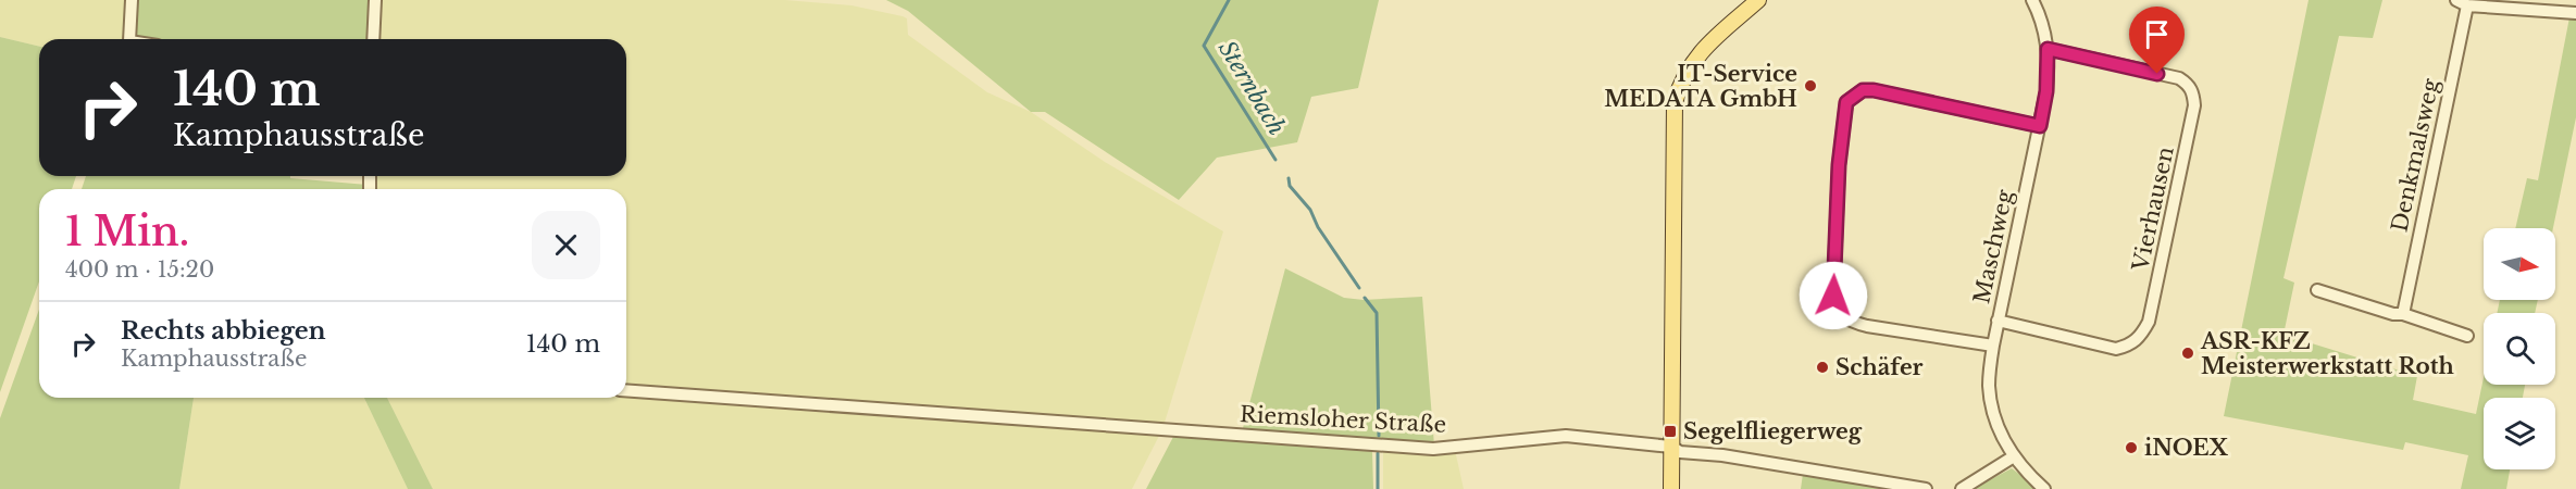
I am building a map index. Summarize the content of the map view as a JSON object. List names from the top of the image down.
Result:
{
  "streets": {
    "street": [
      "Denkmalsweg",
      "Vierhausen",
      "Maschweg",
      "Riemsloher Straße"
    ]
  },
  "crossings": [
    ["Vierhausen", "Maschweg"]
  ],
  "water": ["Sternbach"],
  "places": {
    "other": [
      "IT-Service MEDATA GmbH",
      "ASR-KFZ Meisterwerkstatt Roth",
      "Schäfer",
      "iNOEX"
    ],
    "transit": ["Segelfliegerweg"]
  },
  "north": "right",
  "page": {
    "turn": ["140 m", "Kamphausstraße"],
    "heading": ["1 Min.", "400 m · 15:20"],
    "list": [
      {
        "name": "Rechts abbiegen",
        "note": "Kamphausstraße",
        "value": "140 m"
      }
    ]
  }
}
